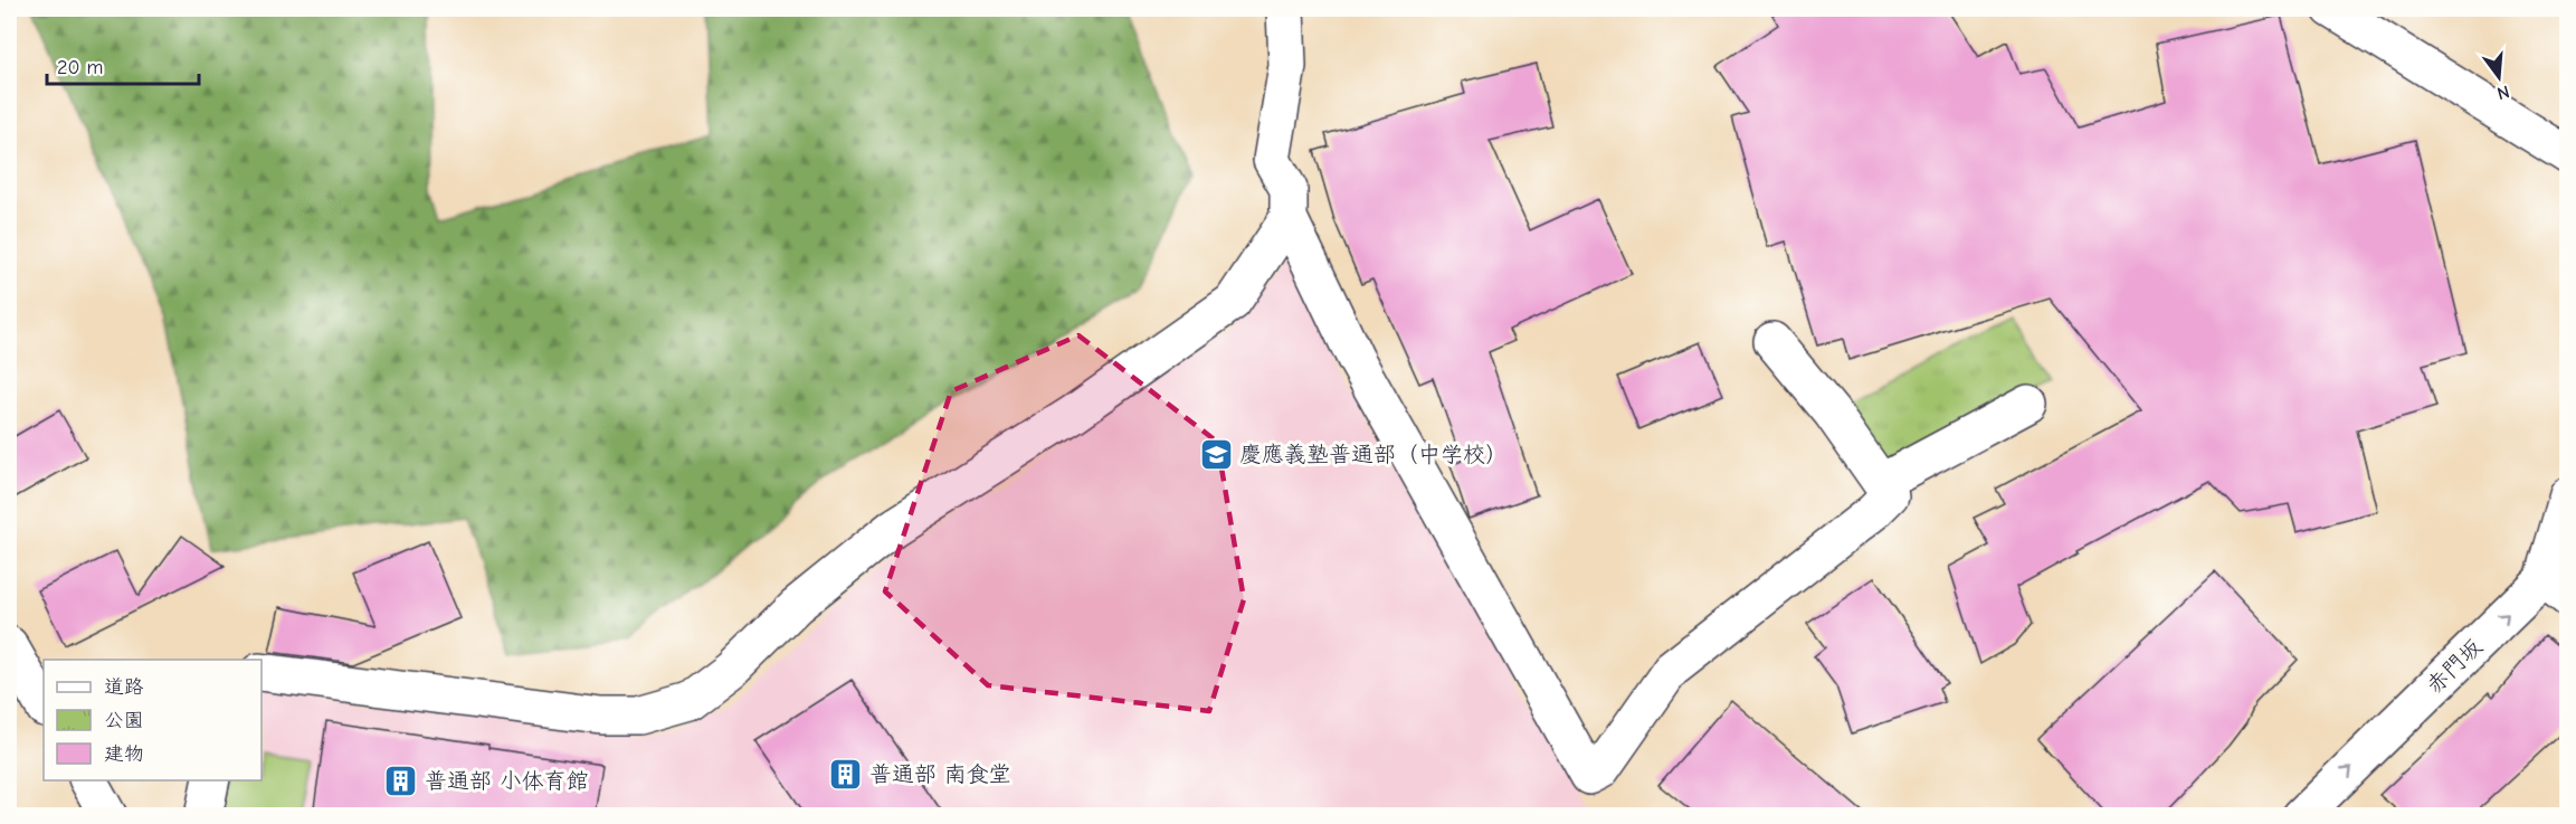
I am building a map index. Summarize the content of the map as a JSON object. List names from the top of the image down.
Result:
{
  "streets": {
    "street": ["赤門坂"]
  },
  "one_way": ["赤門坂"],
  "places": {
    "school or university": ["慶應義塾普通部（中学校）"],
    "building": ["普通部 南食堂", "普通部 小体育館"]
  },
  "legend": ["道路", "公園", "建物"],
  "scale_bar": "20 m",
  "north": "bottom"
}
